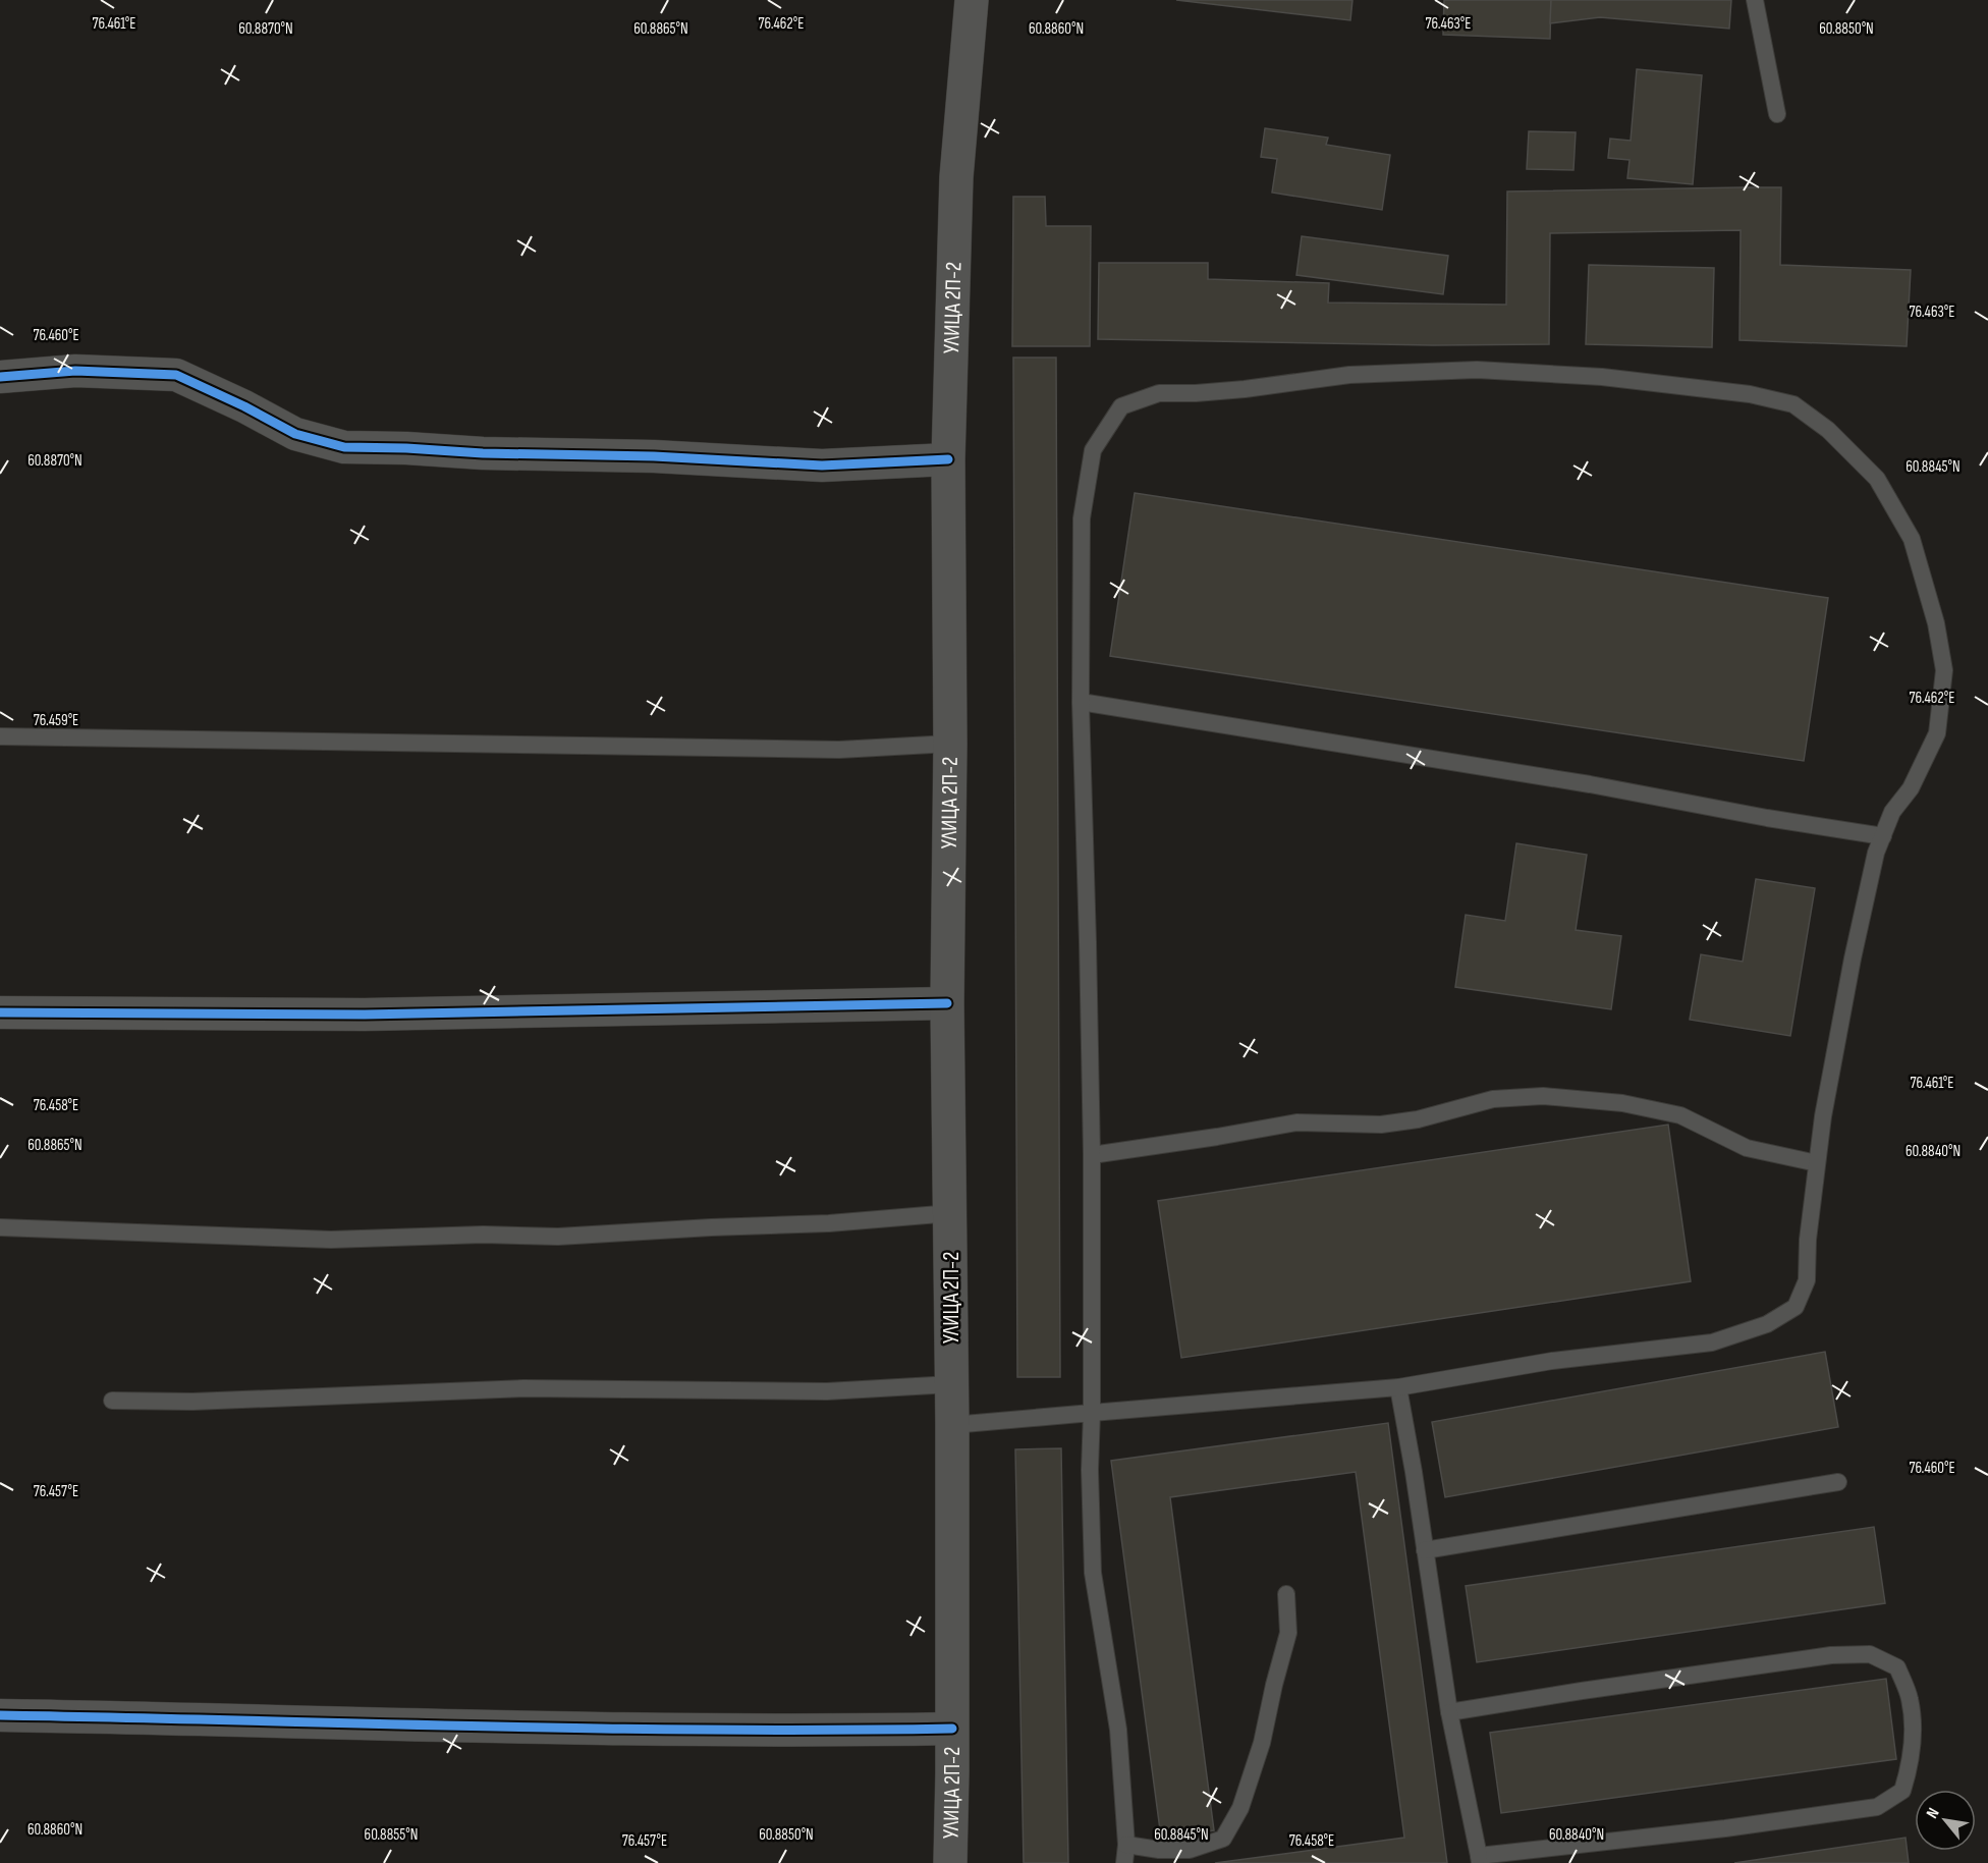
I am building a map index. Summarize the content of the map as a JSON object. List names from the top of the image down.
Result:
{
  "streets": {
    "main road": ["УЛИЦА 2П-2"]
  },
  "north": "top left",
  "coordinates": [
    "76.461°E",
    "76.462°E",
    "76.463°E",
    "60.8870°N",
    "60.8860°N",
    "60.8850°N",
    "60.8865°N",
    "76.460°E",
    "60.8845°N",
    "76.459°E",
    "76.458°E",
    "60.8840°N",
    "76.457°E",
    "60.8855°N"
  ]
}
